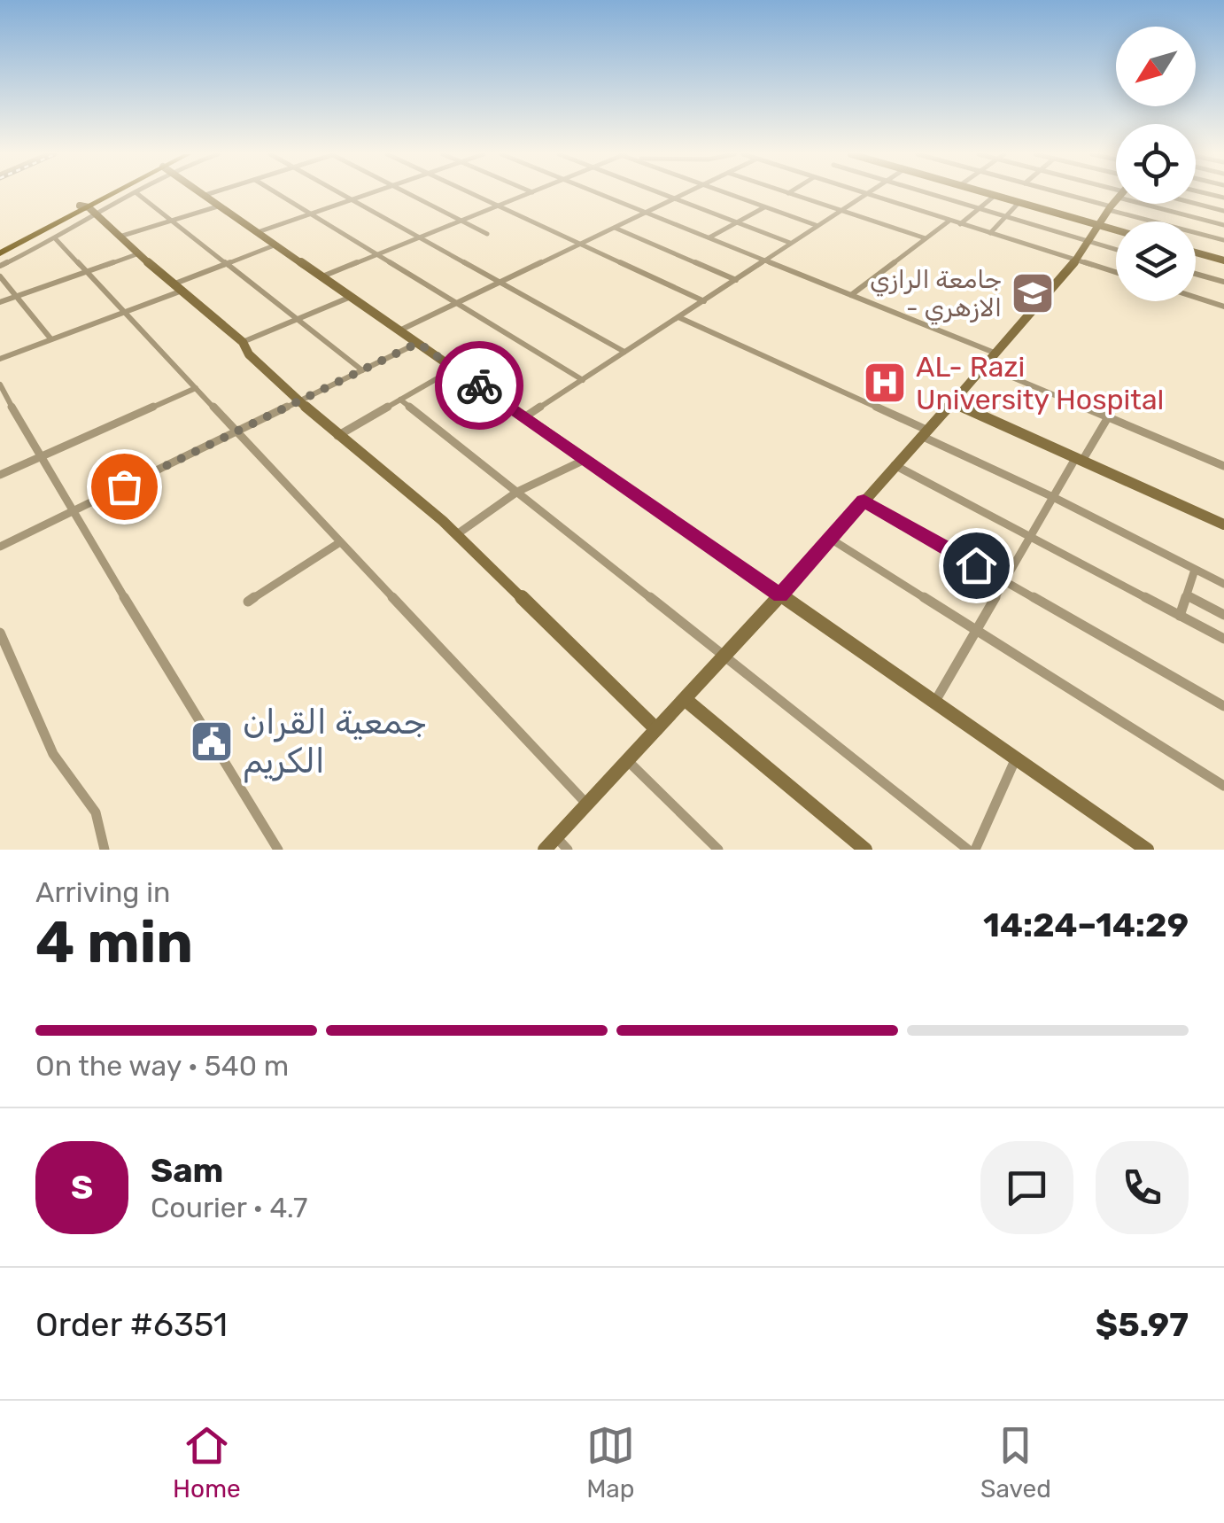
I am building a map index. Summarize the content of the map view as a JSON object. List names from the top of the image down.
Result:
{
  "places": {
    "school or university": ["جامعة الرازي - الازهري"],
    "hospital": ["AL- Razi University Hospital"],
    "public building": ["جمعية القران الكريم"]
  },
  "north": "bottom left",
  "page": {
    "heading": ["4 min", "Arriving in", "14:24–14:29"],
    "panel": [
      "Sam",
      "Courier · 4.7",
      "Order #6351",
      "$5.97"
    ],
    "bar": "On the way · 540 m",
    "round": "S",
    "tabs": ["Home", "Map", "Saved"]
  }
}
